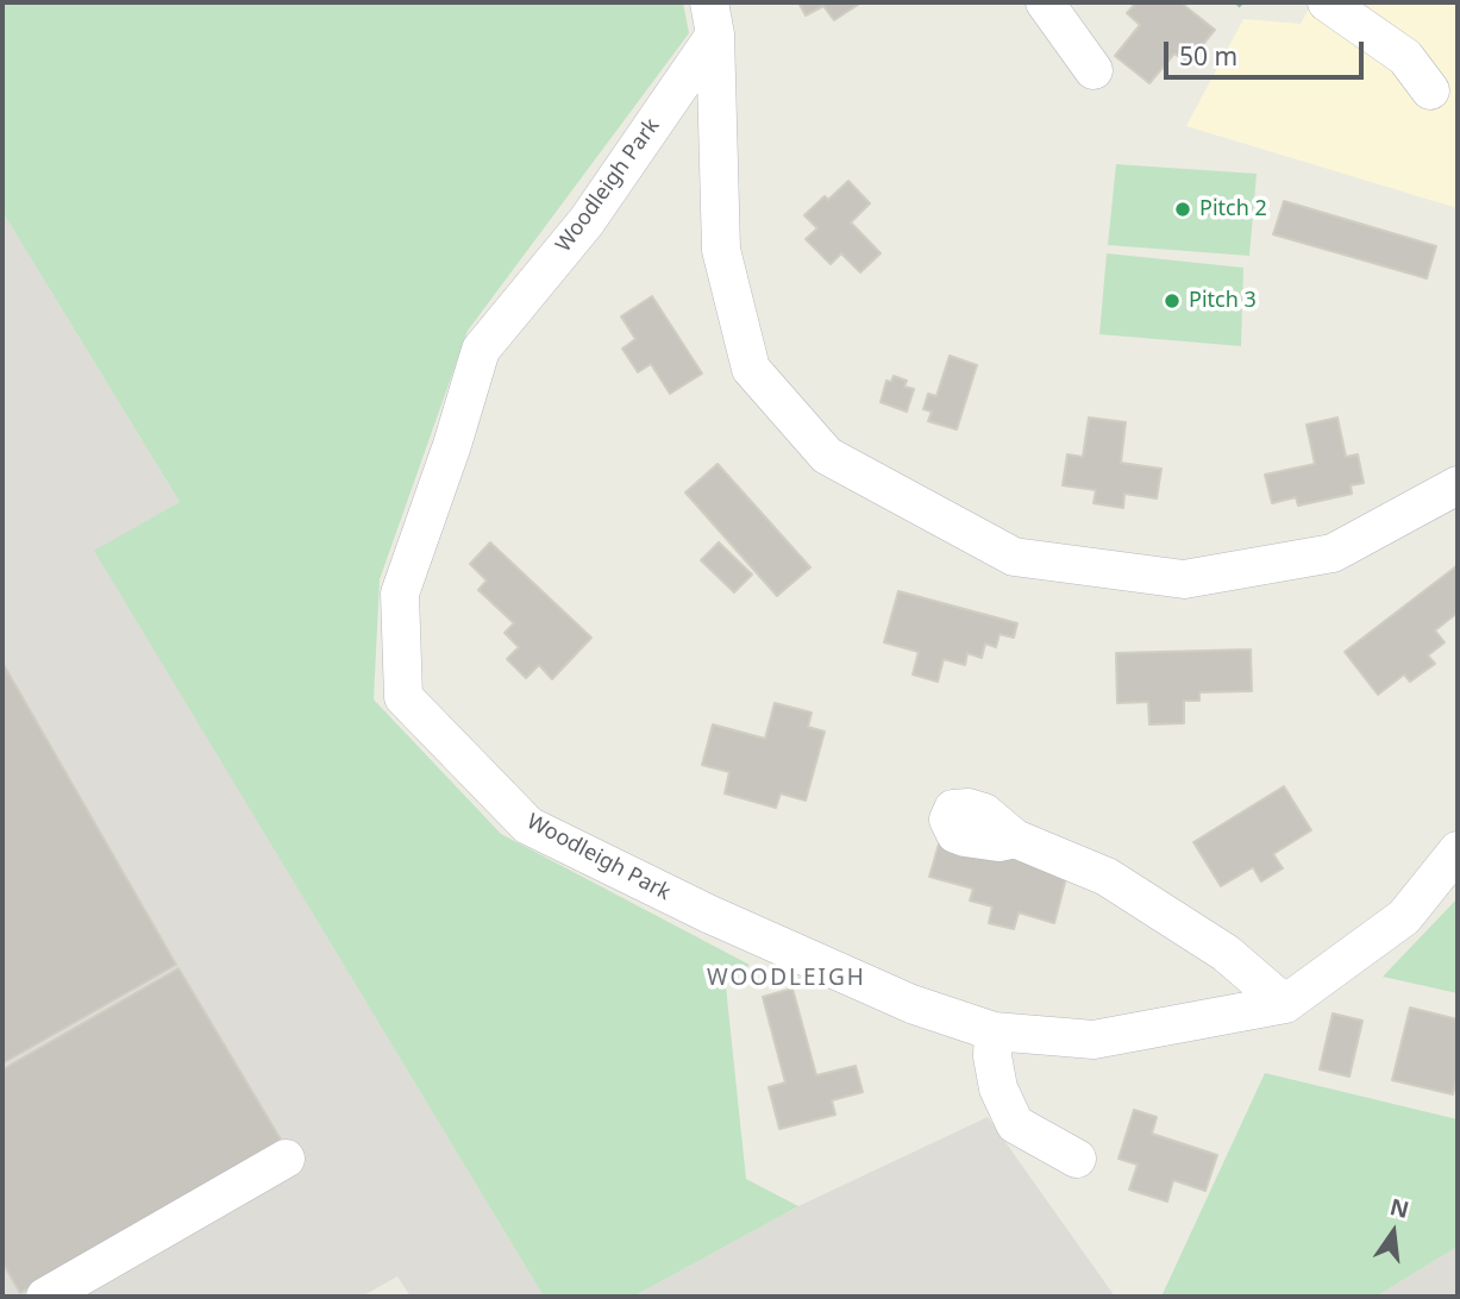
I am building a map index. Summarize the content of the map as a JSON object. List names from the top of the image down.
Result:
{
  "streets": {
    "street": ["Woodleigh Park"]
  },
  "districts": ["WOODLEIGH"],
  "places": ["Pitch 2", "Pitch 3"],
  "scale_bar": "50 m",
  "north": "top"
}
